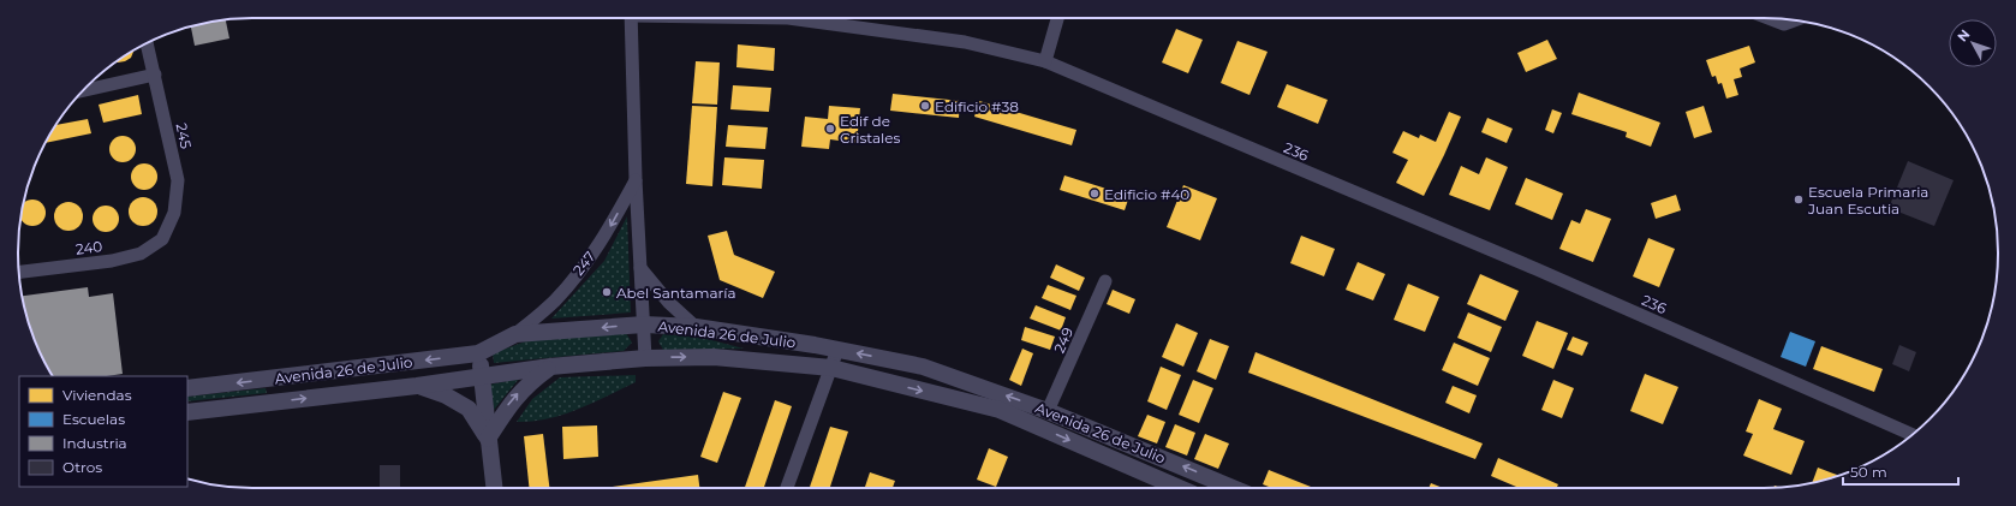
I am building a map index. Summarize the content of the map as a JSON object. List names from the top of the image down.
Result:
{
  "streets": {
    "street": [
      "245",
      "236",
      "240",
      "247",
      "Avenida 26 de Julio",
      "249"
    ]
  },
  "crossings": [
    ["245", "240"],
    ["247", "Avenida 26 de Julio"],
    ["Avenida 26 de Julio", "249"]
  ],
  "one_way": ["247"],
  "places": [
    "Edificio #38",
    "Edif de Cristales",
    "Edificio #40",
    "Escuela Primaria Juan Escutia",
    "Abel Santamaría"
  ],
  "legend": [
    "Viviendas",
    "Escuelas",
    "Industria",
    "Otros"
  ],
  "scale_bar": "50 m",
  "north": "top left"
}
